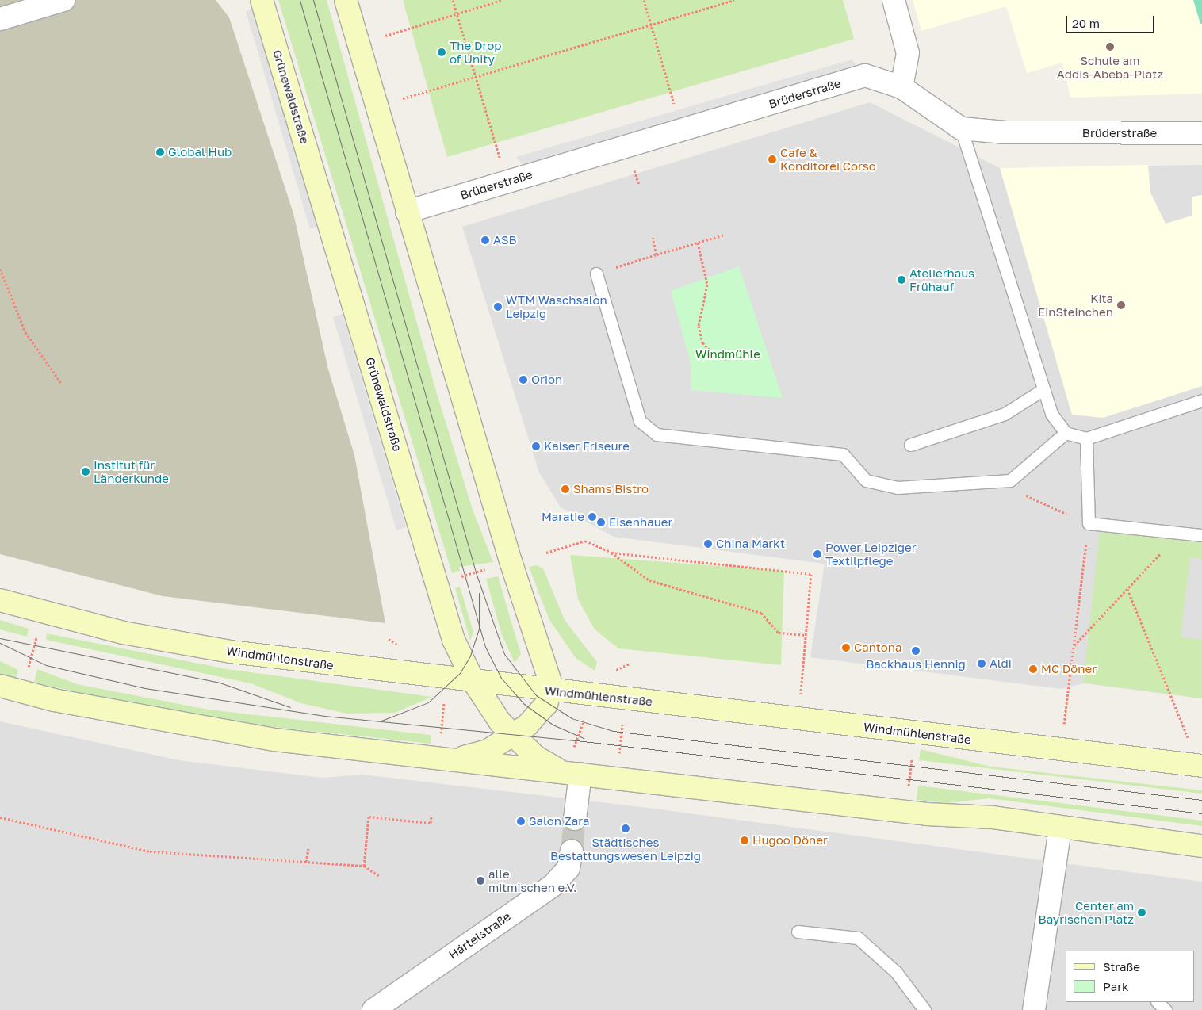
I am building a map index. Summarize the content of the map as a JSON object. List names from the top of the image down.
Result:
{
  "streets": {
    "main road": ["Grünewaldstraße", "Windmühlenstraße"],
    "street": ["Brüderstraße", "Härtelstraße"]
  },
  "crossings": [
    ["Grünewaldstraße", "Windmühlenstraße"]
  ],
  "parks": ["Windmühle"],
  "places": [
    "Schule am Addis-Abeba-Platz",
    "The Drop of Unity",
    "Global Hub",
    "Cafe & Konditorei Corso",
    "ASB",
    "Atelierhaus Frühauf",
    "Kita EinSteinchen",
    "WTM Waschsalon Leipzig",
    "Orion",
    "Kaiser Friseure",
    "Institut für Länderkunde",
    "Shams Bistro",
    "Maratie",
    "Eisenhauer",
    "China Markt",
    "Power Leipziger Textilpflege",
    "Cantona",
    "Backhaus Hennig",
    "Aldi",
    "MC Döner",
    "Salon Zara",
    "Städtisches Bestattungswesen Leipzig",
    "Hugoo Döner",
    "alle mitmischen e.V.",
    "Center am Bayrischen Platz"
  ],
  "legend": ["Straße", "Park"],
  "scale_bar": "20 m"
}
